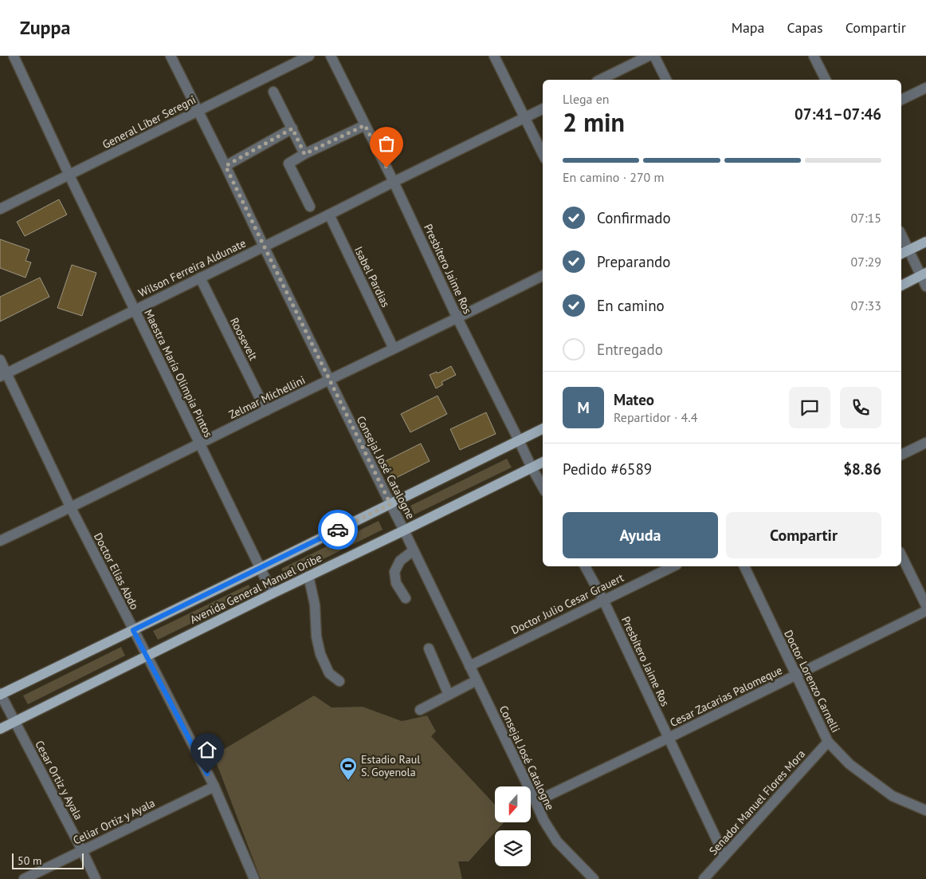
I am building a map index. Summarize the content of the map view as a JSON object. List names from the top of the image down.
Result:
{
  "streets": {
    "main road": ["Avenida General Manuel Oribe"],
    "street": [
      "General Líber Seregni",
      "Wilson Ferreira Aldunate",
      "Presbítero Jaime Ros",
      "Isabel Pardias",
      "Roosevelt",
      "Maestra María Olimpia Pintos",
      "Zelmar Michellini",
      "Consejal José Catalogne",
      "Doctor Elías Abdo",
      "Doctor Julio Cesar Grauert",
      "Doctor Lorenzo Carnelli",
      "Cesar Zacarias Palomeque",
      "Cesar Ortiz y Ayala",
      "Senador Manuel Flores Mora",
      "Celiar Ortiz y Ayala"
    ]
  },
  "crossings": [
    ["General Líber Seregni", "Maestra María Olimpia Pintos"],
    ["General Líber Seregni", "Consejal José Catalogne"],
    ["Wilson Ferreira Aldunate", "Presbítero Jaime Ros"],
    ["Wilson Ferreira Aldunate", "Isabel Pardias"],
    ["Wilson Ferreira Aldunate", "Roosevelt"],
    ["Wilson Ferreira Aldunate", "Maestra María Olimpia Pintos"],
    ["Wilson Ferreira Aldunate", "Consejal José Catalogne"],
    ["Wilson Ferreira Aldunate", "Doctor Elías Abdo"],
    ["Presbítero Jaime Ros", "Zelmar Michellini"],
    ["Presbítero Jaime Ros", "Avenida General Manuel Oribe"],
    ["Presbítero Jaime Ros", "Doctor Julio Cesar Grauert"],
    ["Presbítero Jaime Ros", "Cesar Zacarias Palomeque"],
    ["Presbítero Jaime Ros", "Senador Manuel Flores Mora"],
    ["Isabel Pardias", "Zelmar Michellini"],
    ["Roosevelt", "Zelmar Michellini"],
    ["Maestra María Olimpia Pintos", "Zelmar Michellini"],
    ["Maestra María Olimpia Pintos", "Avenida General Manuel Oribe"],
    ["Zelmar Michellini", "Consejal José Catalogne"],
    ["Zelmar Michellini", "Doctor Elías Abdo"],
    ["Consejal José Catalogne", "Avenida General Manuel Oribe"],
    ["Consejal José Catalogne", "Doctor Julio Cesar Grauert"],
    ["Consejal José Catalogne", "Cesar Zacarias Palomeque"],
    ["Doctor Elías Abdo", "Avenida General Manuel Oribe"],
    ["Doctor Elías Abdo", "Celiar Ortiz y Ayala"],
    ["Avenida General Manuel Oribe", "Cesar Ortiz y Ayala"],
    ["Doctor Lorenzo Carnelli", "Cesar Zacarias Palomeque"],
    ["Doctor Lorenzo Carnelli", "Senador Manuel Flores Mora"],
    ["Cesar Ortiz y Ayala", "Celiar Ortiz y Ayala"]
  ],
  "places": {
    "sports": ["Estadio Raul S. Goyenola"]
  },
  "scale_bar": "50 m",
  "north": "bottom",
  "page": {
    "header": "Zuppa",
    "nav": ["Mapa", "Capas", "Compartir"],
    "heading": ["2 min", "Llega en", "07:41–07:46"],
    "panel": [
      "Mateo",
      "Repartidor · 4.4",
      "Pedido #6589",
      "$8.86"
    ],
    "bar": "En camino · 270 m",
    "list": [
      ["Confirmado", "07:15"],
      ["Preparando", "07:29"],
      ["En camino", "07:33"],
      "Entregado"
    ],
    "round": "M",
    "buttons": ["Ayuda", "Compartir"],
    "scale": "50 m"
  }
}
